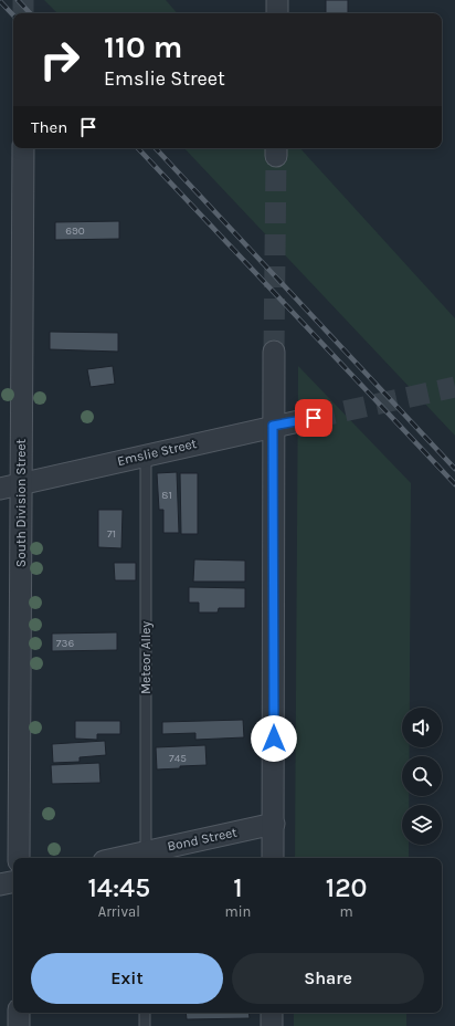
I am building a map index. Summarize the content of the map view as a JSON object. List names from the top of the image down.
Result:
{
  "streets": {
    "street": ["Emslie Street", "South Division Street", "Bond Street"],
    "lane": ["Meteor Alley"]
  },
  "crossings": [
    ["Emslie Street", "South Division Street"],
    ["Emslie Street", "Meteor Alley"],
    ["Meteor Alley", "Bond Street"]
  ],
  "house_numbers": [
    "690",
    "81",
    "71",
    "736",
    "745"
  ],
  "page": {
    "turn": ["110 m", "Emslie Street"],
    "then": "Then",
    "eta": [
      "14:45",
      "Arrival",
      "1",
      "min",
      "120",
      "m"
    ],
    "buttons": ["Exit", "Share"]
  }
}
